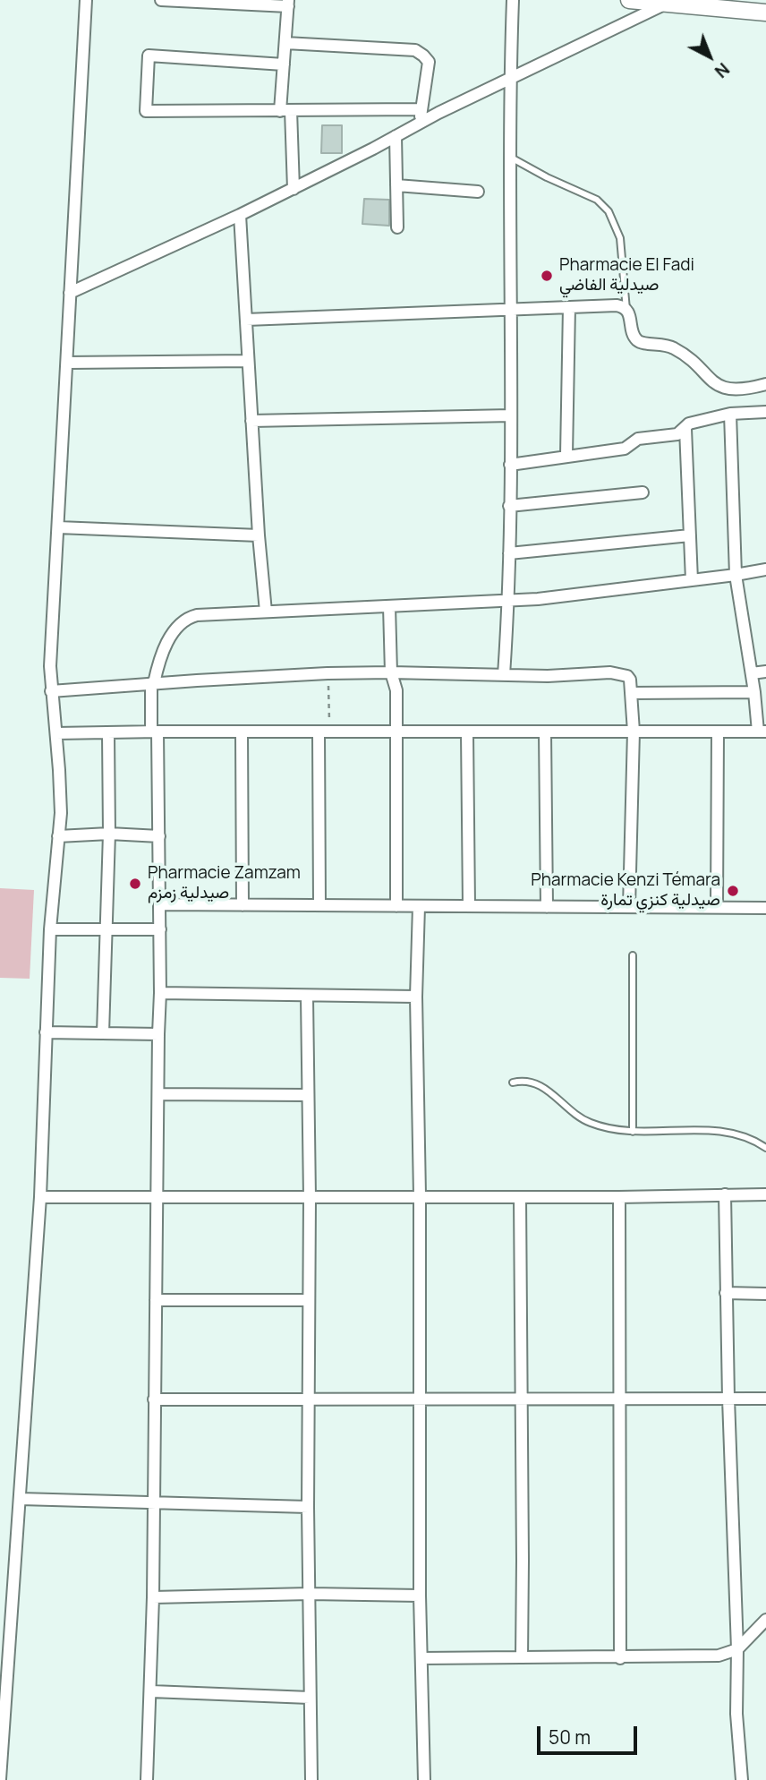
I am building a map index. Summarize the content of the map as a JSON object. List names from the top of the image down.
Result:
{
  "places": ["Pharmacie El Fadi صيدلية الفاضي", "Pharmacie Zamzam صيدلية زمزم", "Pharmacie Kenzi Témara صيدلية كنزي تمارة"],
  "scale_bar": "50 m",
  "north": "bottom right"
}
